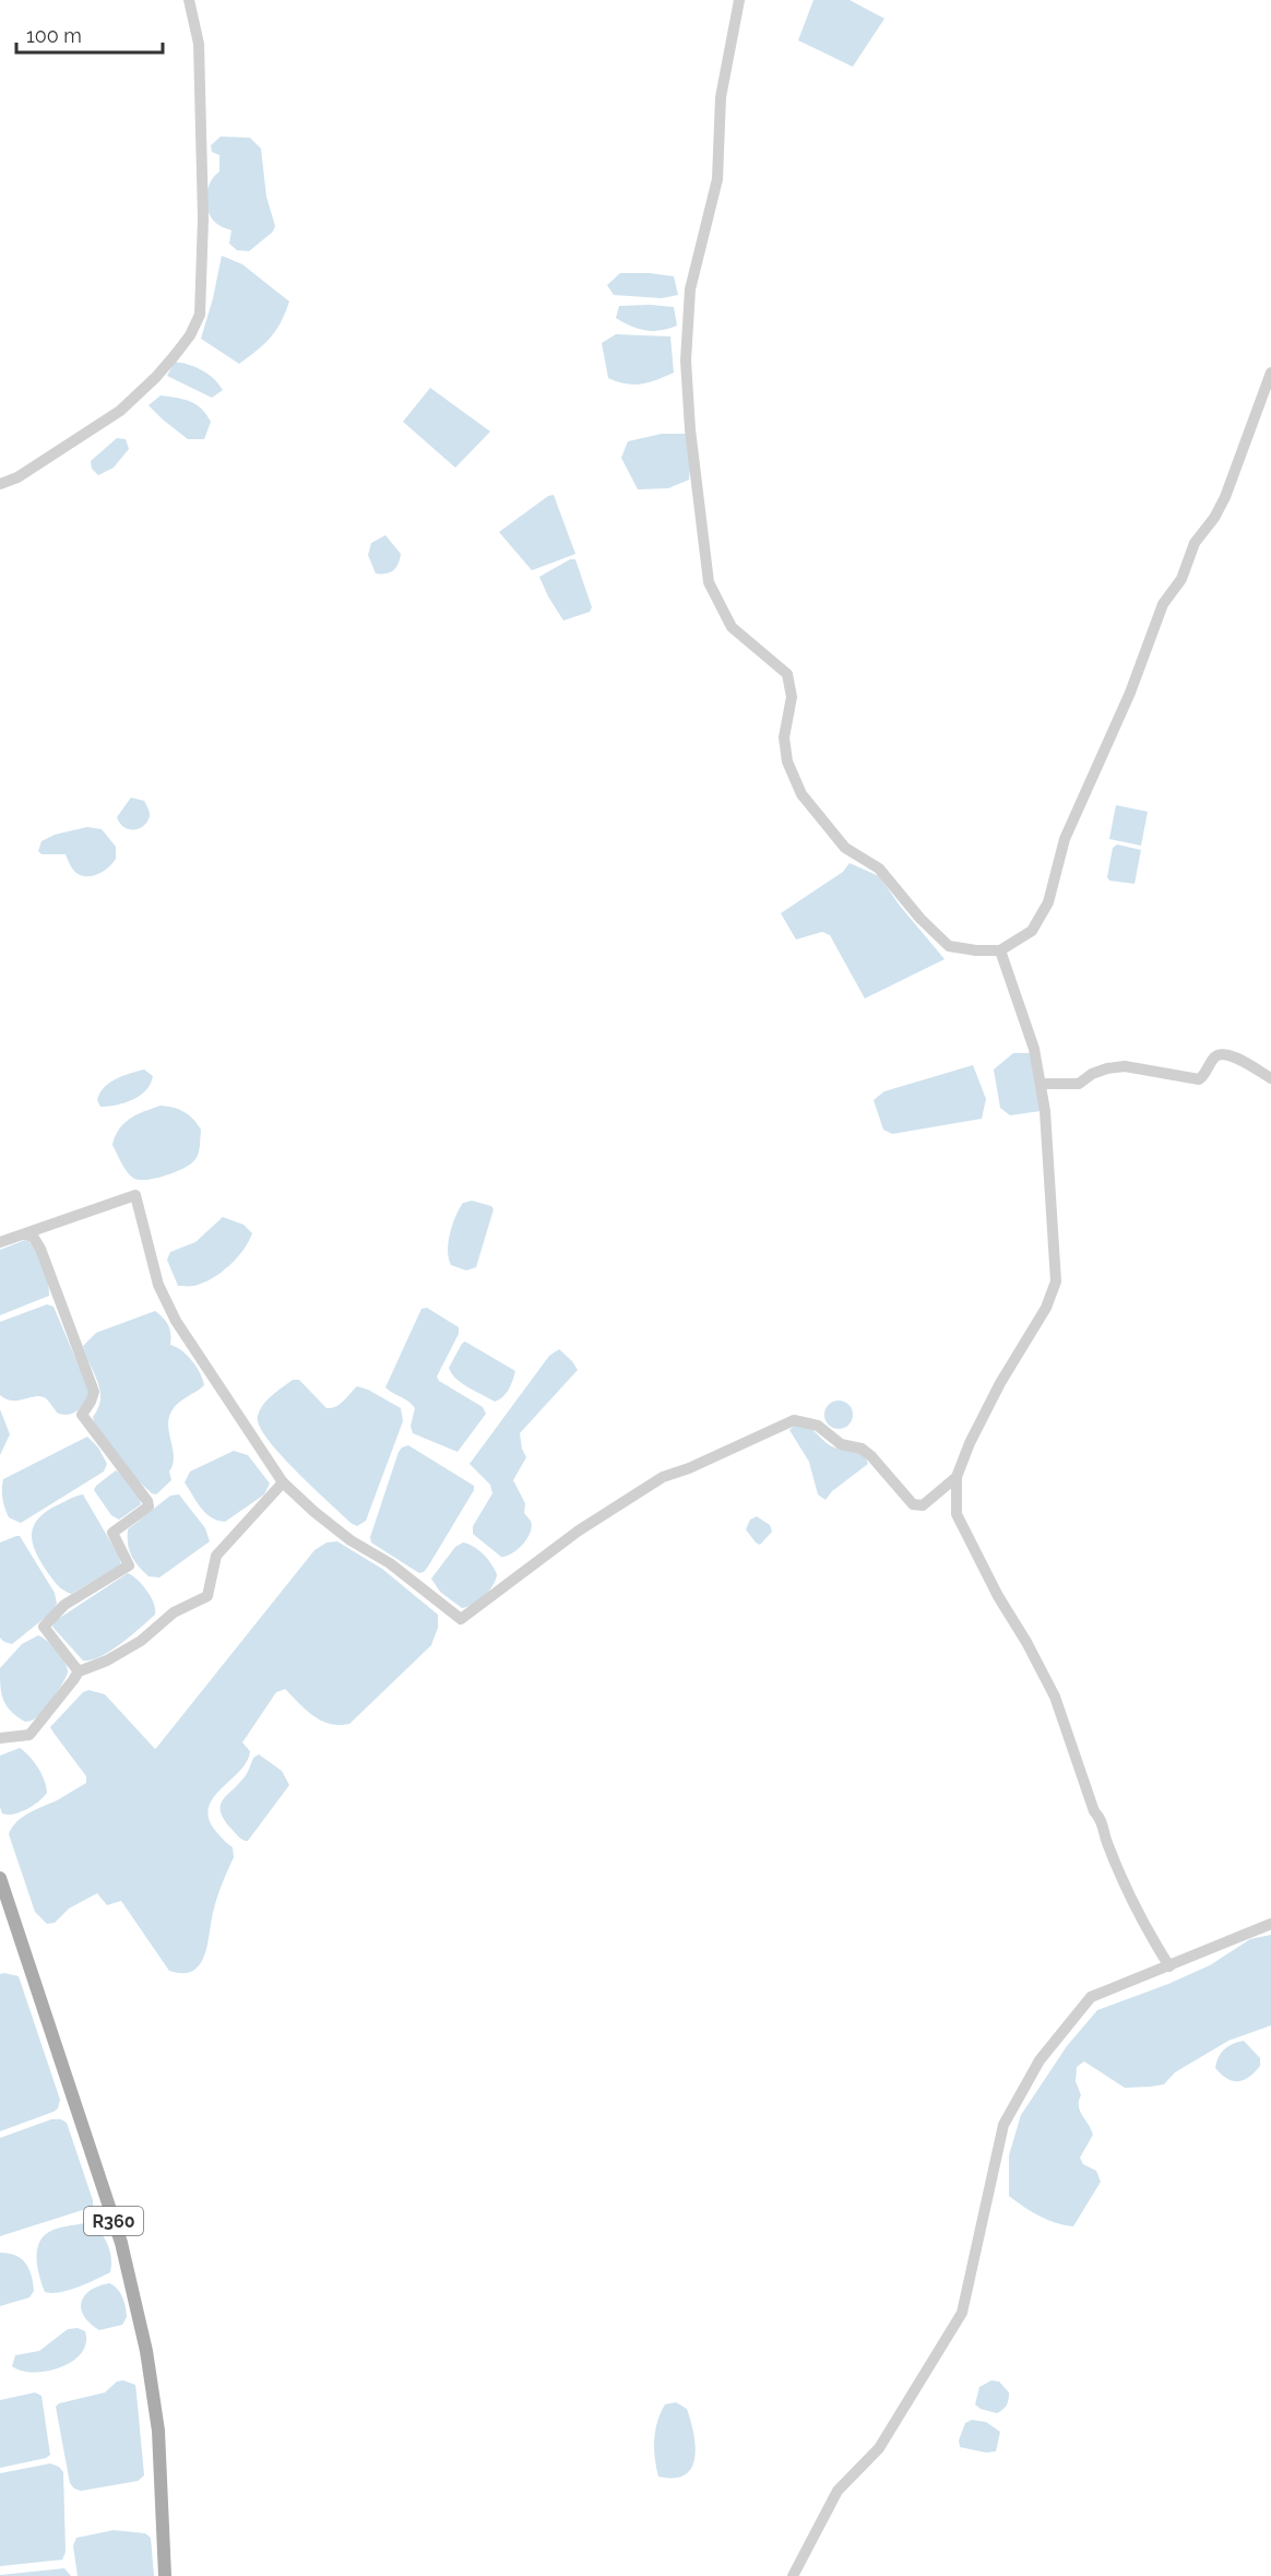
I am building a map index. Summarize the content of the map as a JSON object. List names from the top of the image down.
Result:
{
  "streets": {
    "main road": ["R360"]
  },
  "scale_bar": "100 m"
}
